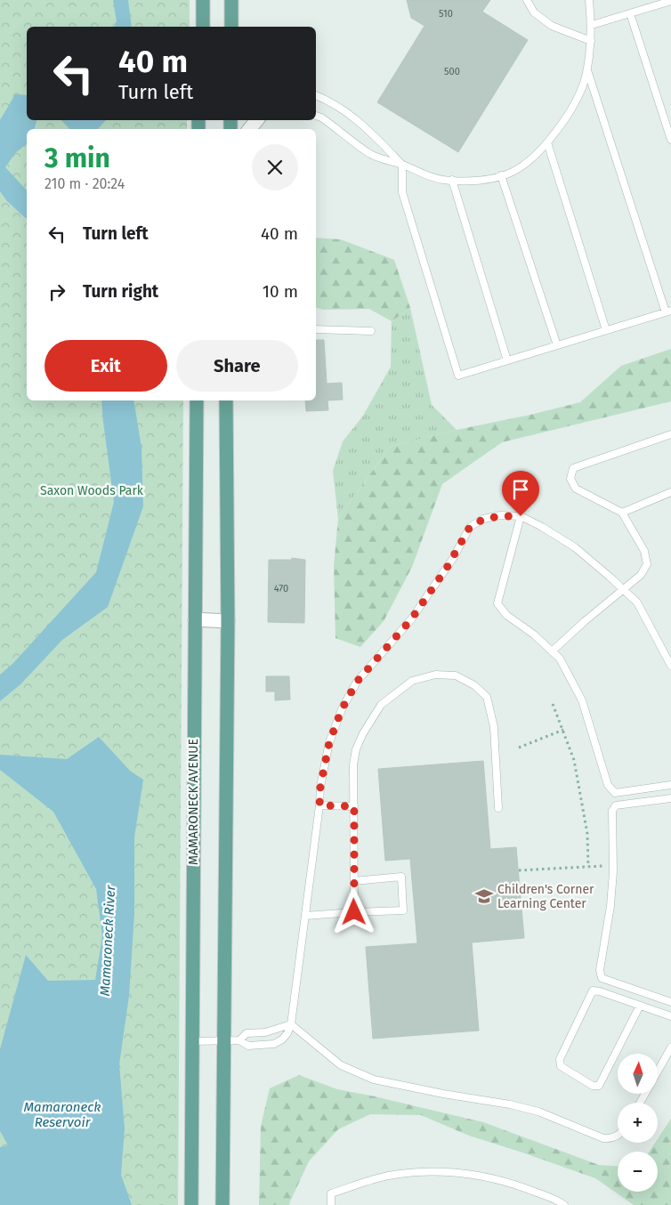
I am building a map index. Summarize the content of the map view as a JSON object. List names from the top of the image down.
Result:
{
  "streets": {
    "main road": ["MAMARONECK AVENUE"]
  },
  "water": ["Mamaroneck River", "Mamaroneck Reservoir"],
  "parks": ["Saxon Woods Park"],
  "places": {
    "school or university": ["Children's Corner Learning Center"]
  },
  "house_numbers": ["510", "500", "470"],
  "north": "top",
  "page": {
    "turn": ["40 m", "Turn left"],
    "heading": ["3 min", "210 m · 20:24"],
    "list": [
      {
        "name": "Turn left",
        "value": "40 m"
      },
      {
        "name": "Turn right",
        "value": "10 m"
      }
    ],
    "buttons": ["Exit", "Share"],
    "map_buttons": ["+", "−"]
  }
}
